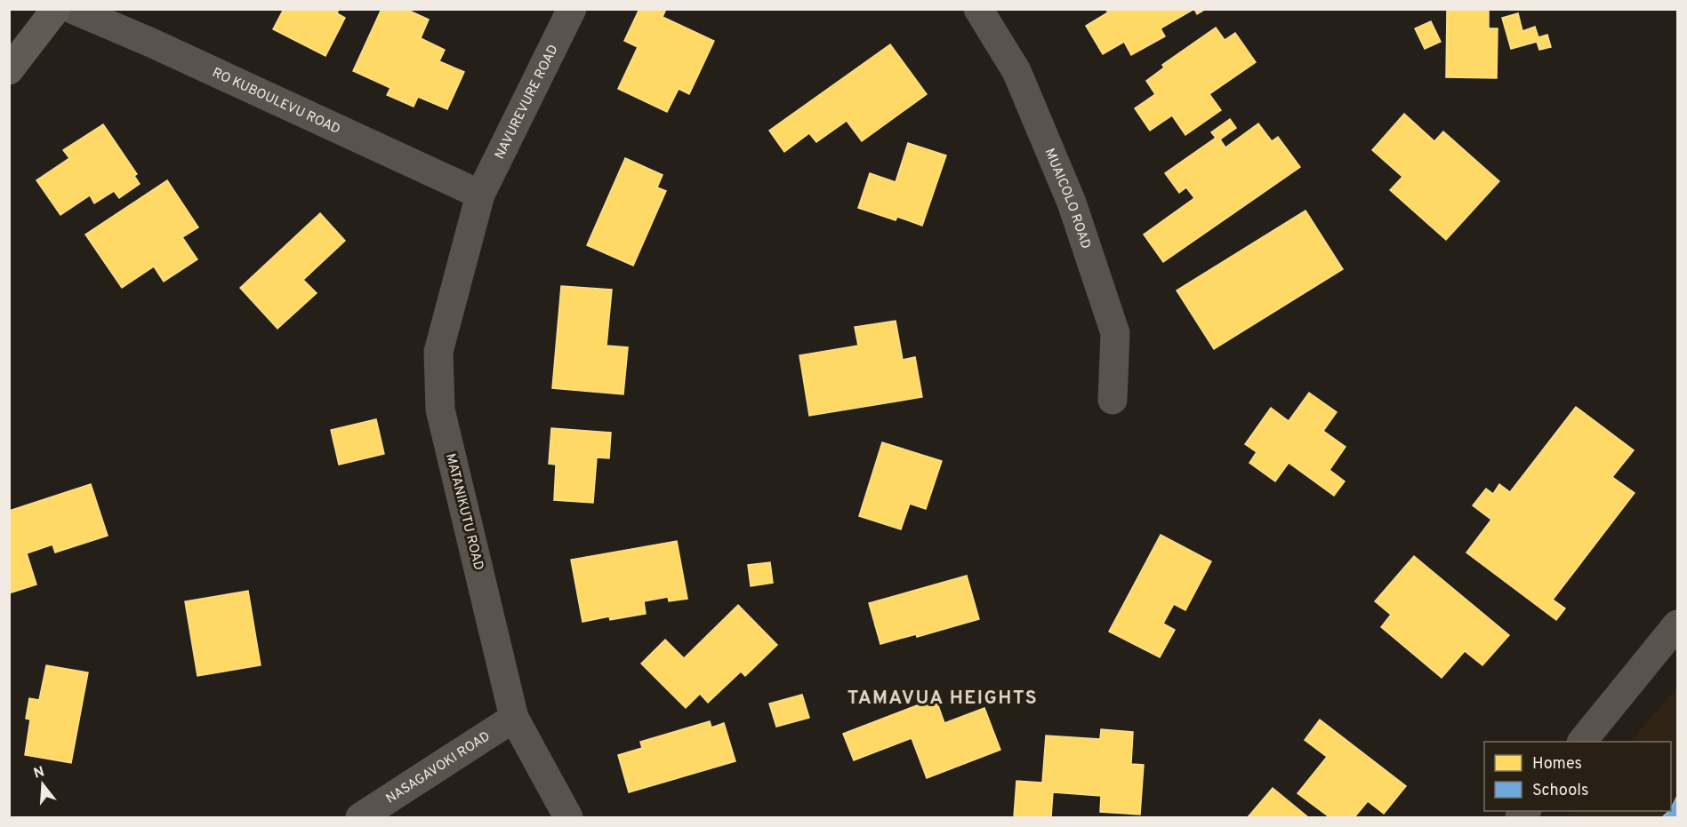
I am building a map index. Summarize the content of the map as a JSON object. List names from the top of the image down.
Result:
{
  "streets": {
    "street": [
      "RO KUBOULEVU ROAD",
      "NAVUREVURE ROAD",
      "MUAICOLO ROAD",
      "MATANIKUTU ROAD",
      "NASAGAVOKI ROAD"
    ]
  },
  "crossings": [
    ["RO KUBOULEVU ROAD", "NAVUREVURE ROAD"],
    ["RO KUBOULEVU ROAD", "MATANIKUTU ROAD"],
    ["NAVUREVURE ROAD", "MATANIKUTU ROAD"],
    ["MATANIKUTU ROAD", "NASAGAVOKI ROAD"]
  ],
  "districts": ["TAMAVUA HEIGHTS"],
  "legend": ["Homes", "Schools"],
  "north": "top"
}
